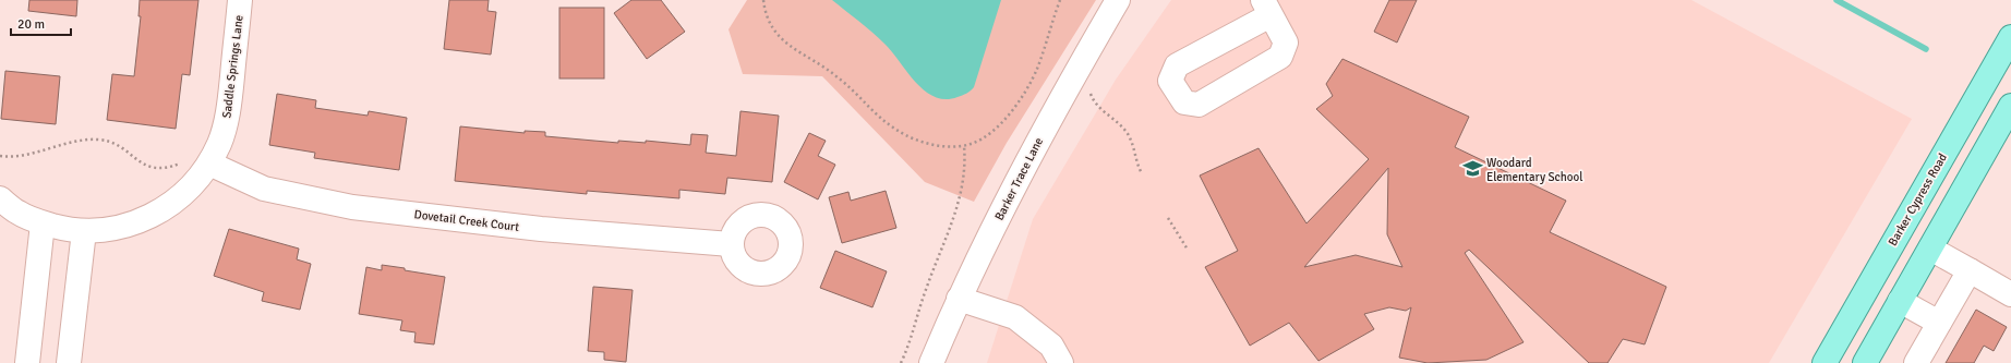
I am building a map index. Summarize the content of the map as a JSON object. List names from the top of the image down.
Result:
{
  "streets": {
    "main road": ["Barker Cypress Road"],
    "street": ["Saddle Springs Lane", "Barker Trace Lane", "Dovetail Creek Court"]
  },
  "crossings": [
    ["Saddle Springs Lane", "Dovetail Creek Court"]
  ],
  "places": {
    "school or university": ["Woodard Elementary School"]
  },
  "scale_bar": "20 m"
}
